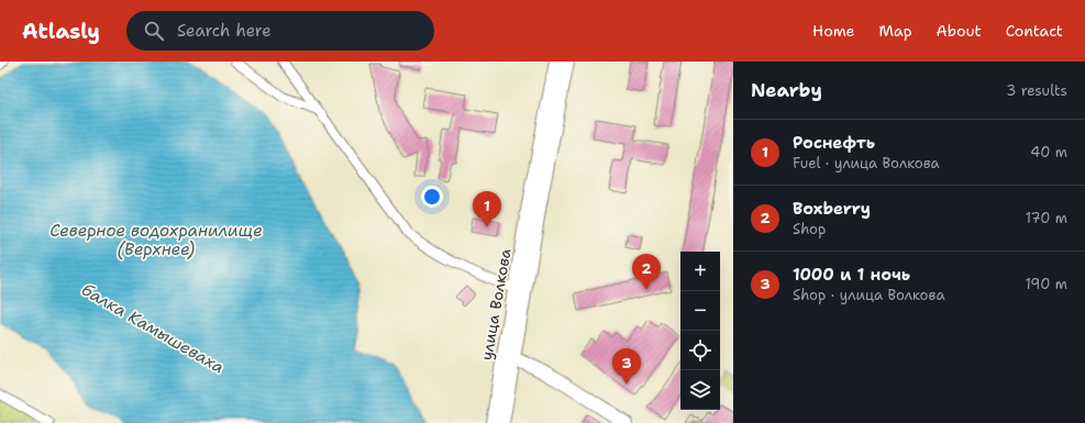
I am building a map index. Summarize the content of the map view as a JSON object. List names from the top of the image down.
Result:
{
  "streets": {
    "main road": ["улица Волкова"]
  },
  "water": ["Северное водохранилище (Верхнее)", "балка Камышеваха"],
  "page": {
    "header": "Atlasly",
    "search": "Search here",
    "nav": [
      "Home",
      "Map",
      "About",
      "Contact"
    ],
    "heading": ["Nearby", "3 results"],
    "list": [
      {
        "mark": "1",
        "name": "Роснефть",
        "note": "Fuel · улица Волкова",
        "value": "40 m"
      },
      {
        "mark": "2",
        "name": "Boxberry",
        "note": "Shop",
        "value": "170 m"
      },
      {
        "mark": "3",
        "name": "1000 и 1 ночь",
        "note": "Shop · улица Волкова",
        "value": "190 m"
      }
    ],
    "pins": ["1", "2", "3"],
    "map_buttons": ["+", "−"]
  }
}
